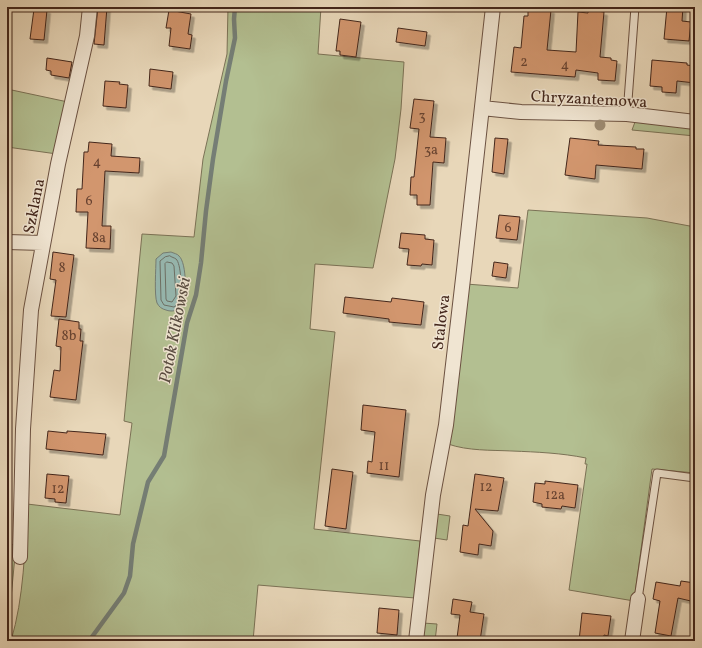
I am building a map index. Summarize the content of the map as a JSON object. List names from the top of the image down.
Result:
{
  "streets": {
    "street": ["Chryzantemowa", "Szklana", "Stalowa"]
  },
  "crossings": [
    ["Chryzantemowa", "Stalowa"]
  ],
  "water": ["Potok Klikowski"],
  "house_numbers": [
    "2",
    "4",
    "3",
    "3a",
    "4",
    "6",
    "6",
    "8a",
    "8",
    "8b",
    "11",
    "12",
    "12",
    "12a"
  ]
}
